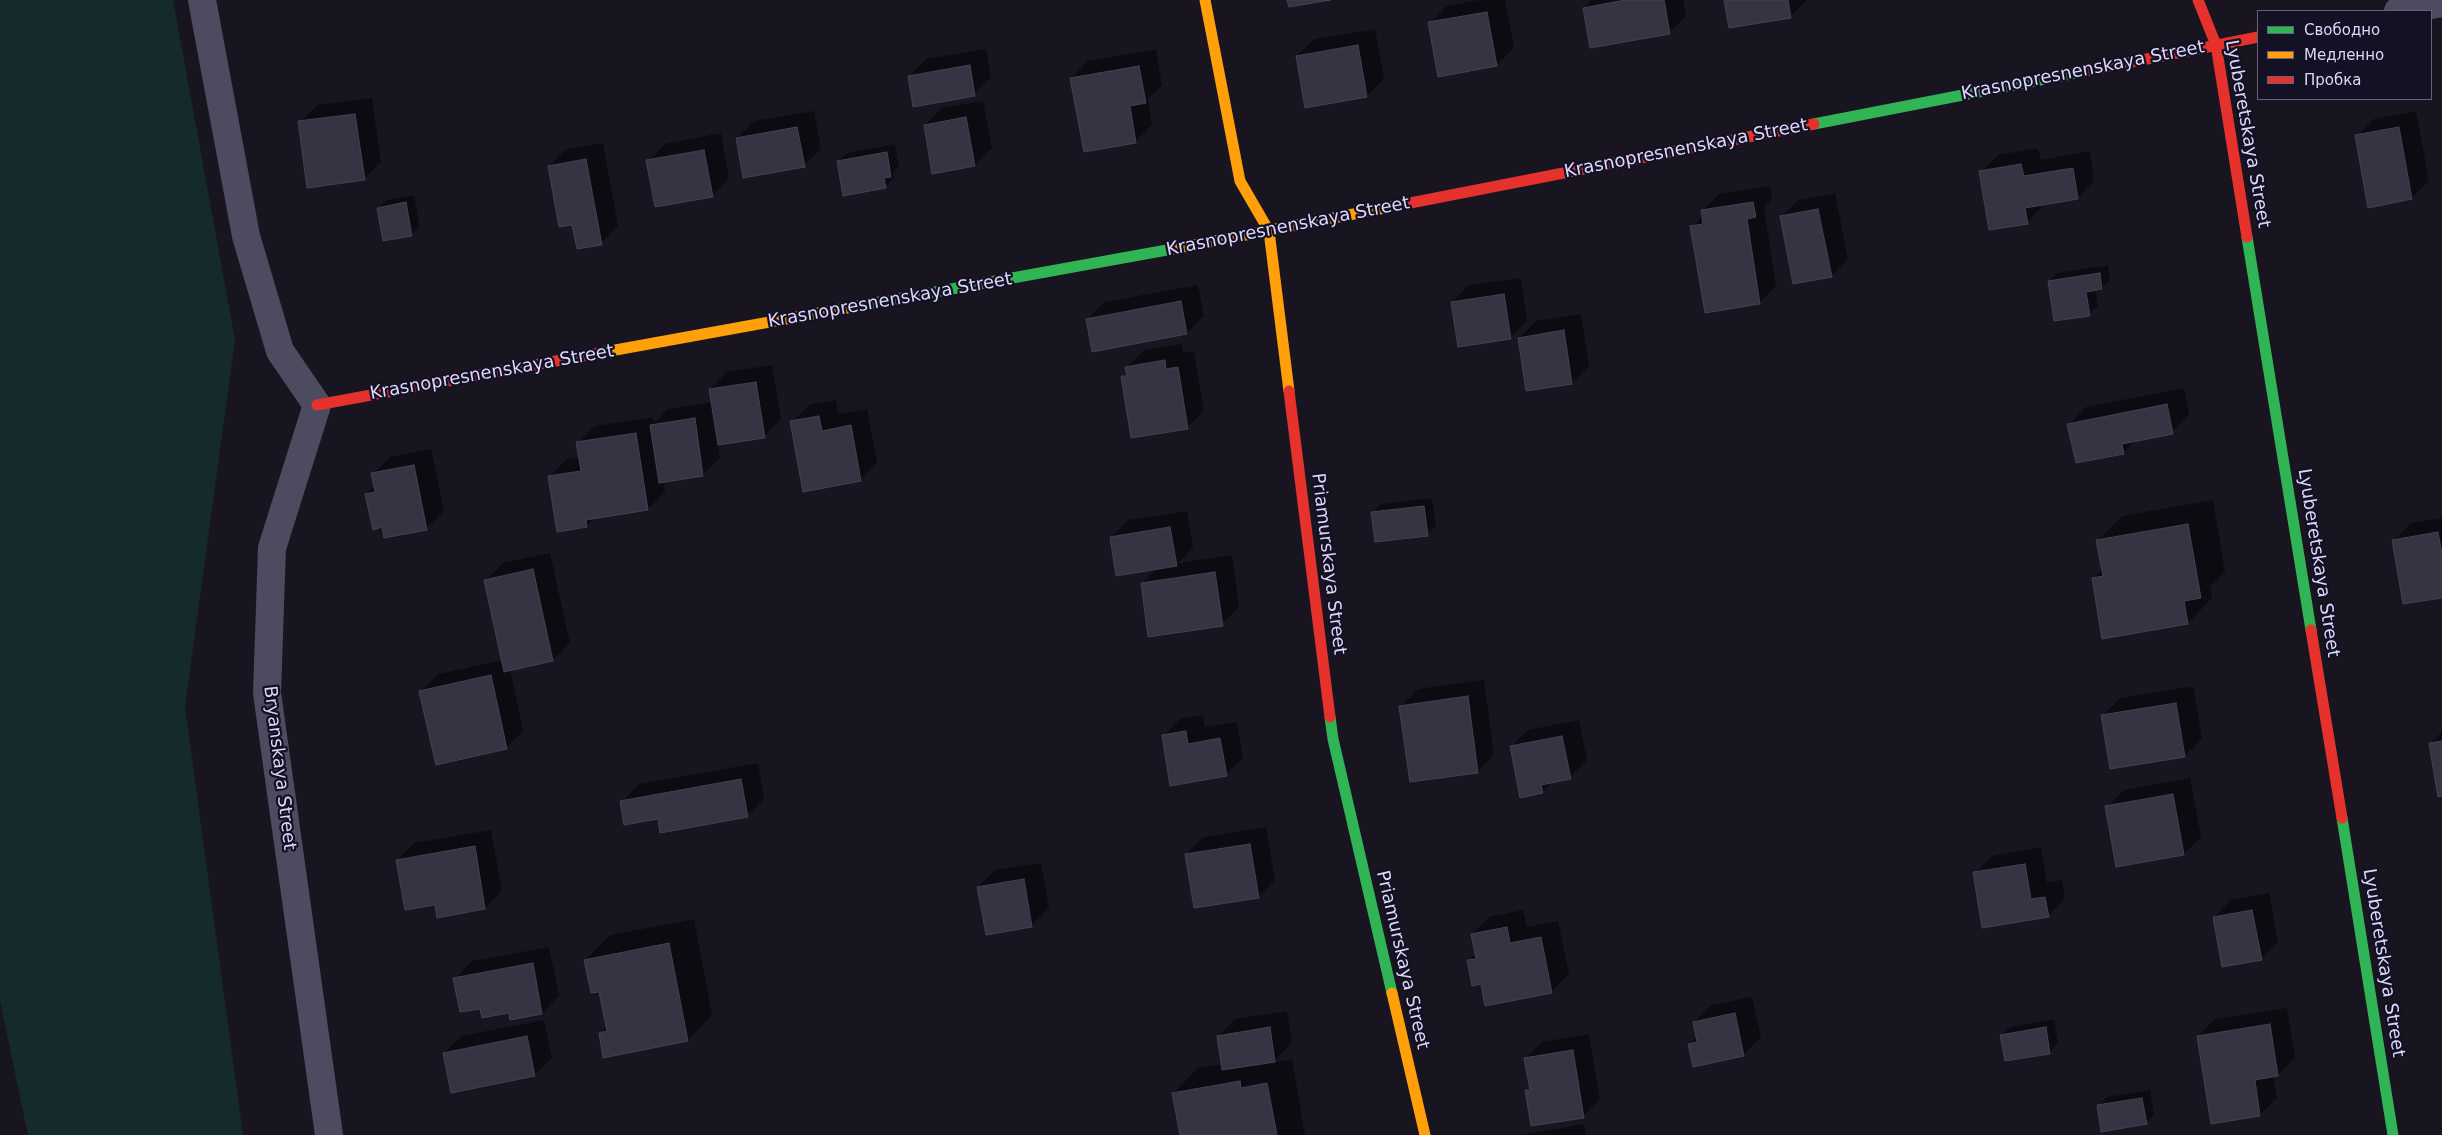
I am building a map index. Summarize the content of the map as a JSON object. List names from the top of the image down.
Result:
{
  "streets": {
    "street": [
      "Krasnopresnenskaya Street",
      "Lyuberetskaya Street",
      "Priamurskaya Street",
      "Bryanskaya Street"
    ]
  },
  "crossings": [
    ["Krasnopresnenskaya Street", "Lyuberetskaya Street"],
    ["Krasnopresnenskaya Street", "Priamurskaya Street"],
    ["Krasnopresnenskaya Street", "Bryanskaya Street"]
  ],
  "legend": ["Свободно", "Медленно", "Пробка"]
}
